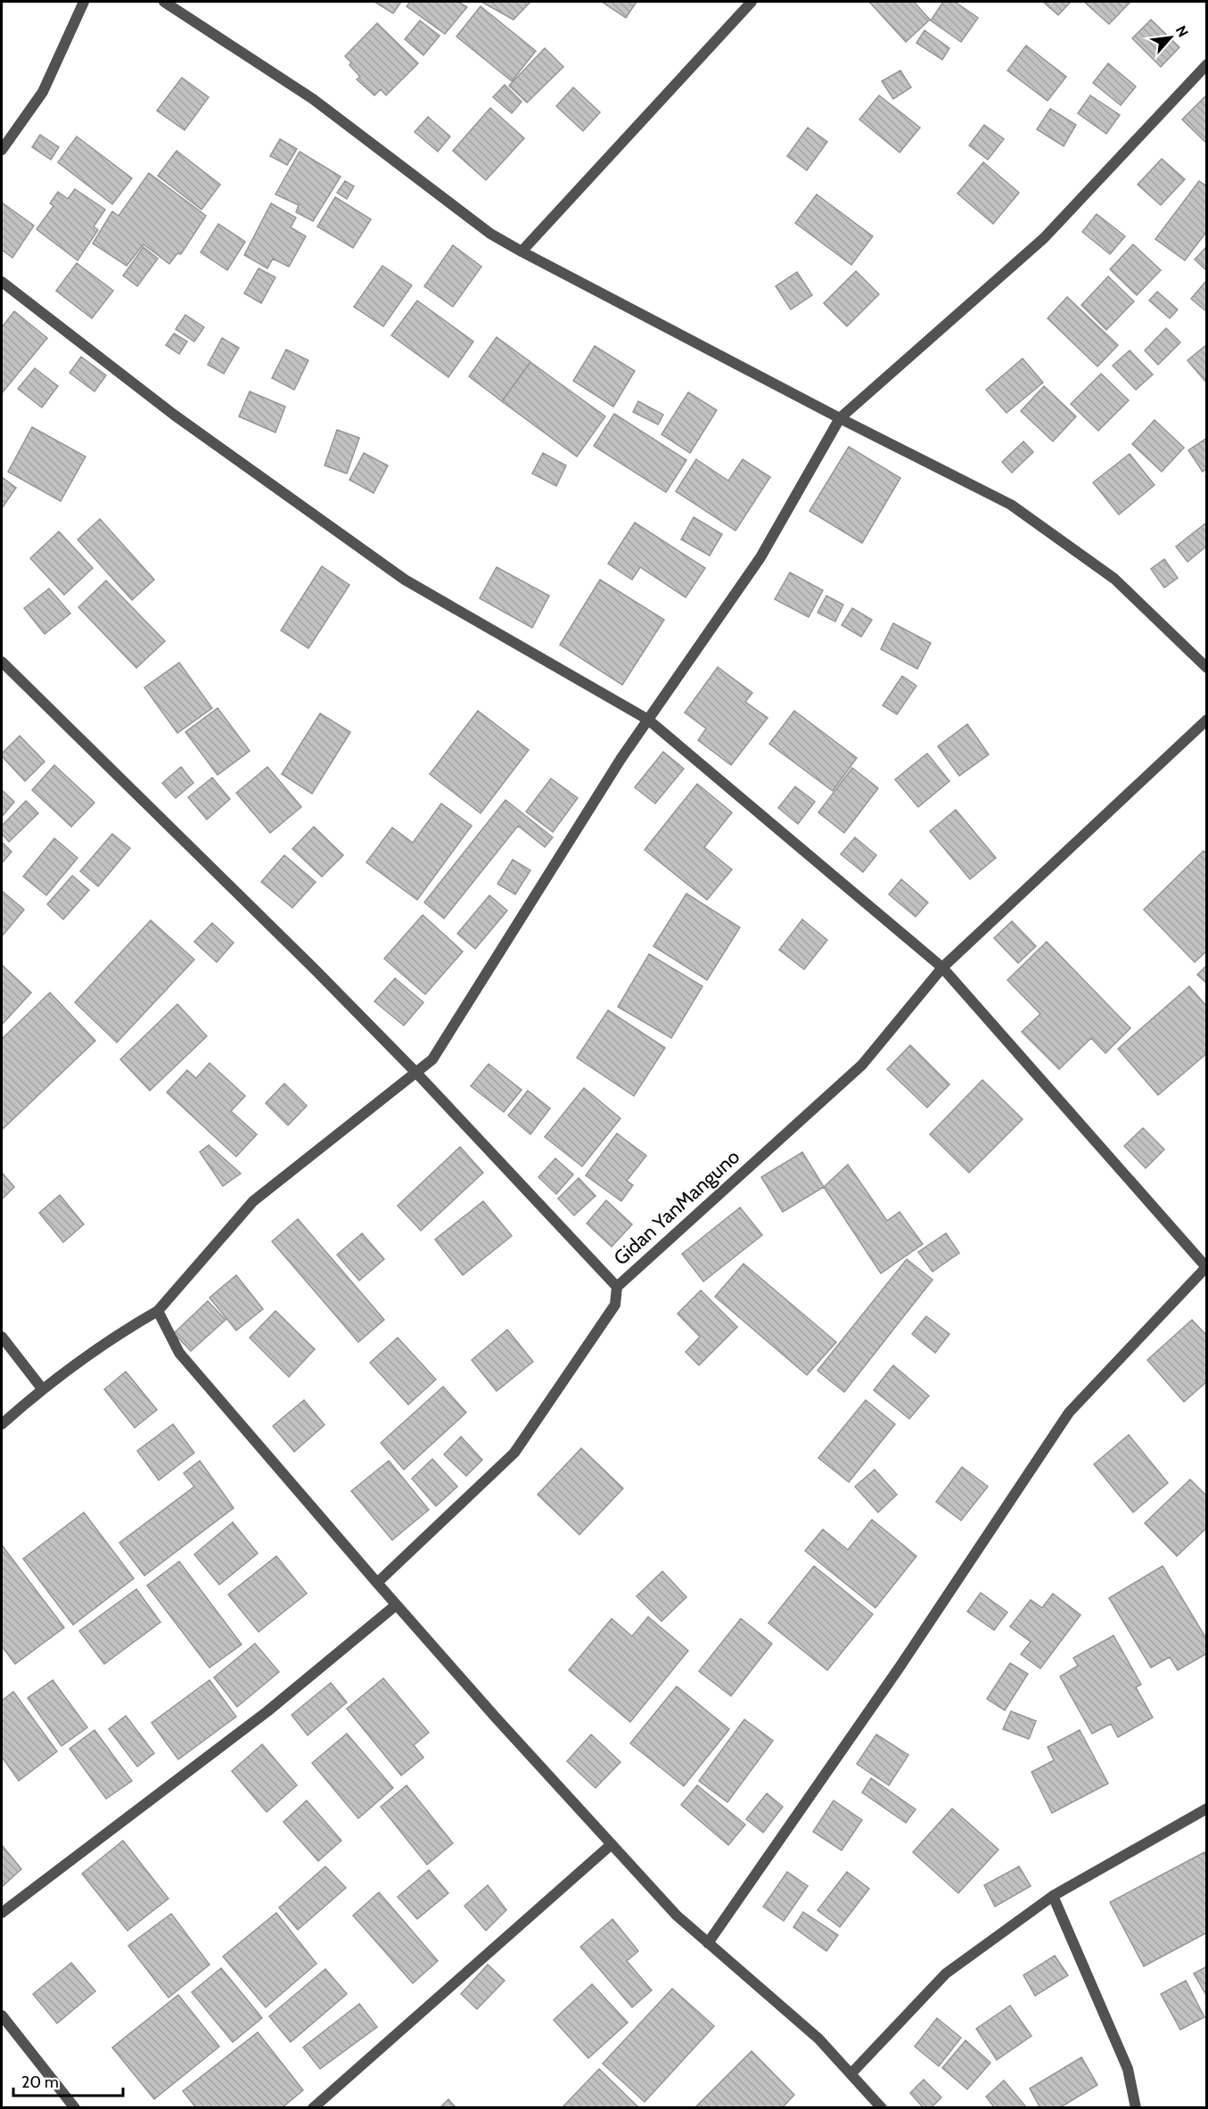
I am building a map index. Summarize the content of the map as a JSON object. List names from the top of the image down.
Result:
{
  "streets": {
    "street": ["Gidan YanManguno"]
  },
  "scale_bar": "20 m",
  "north": "top right"
}
